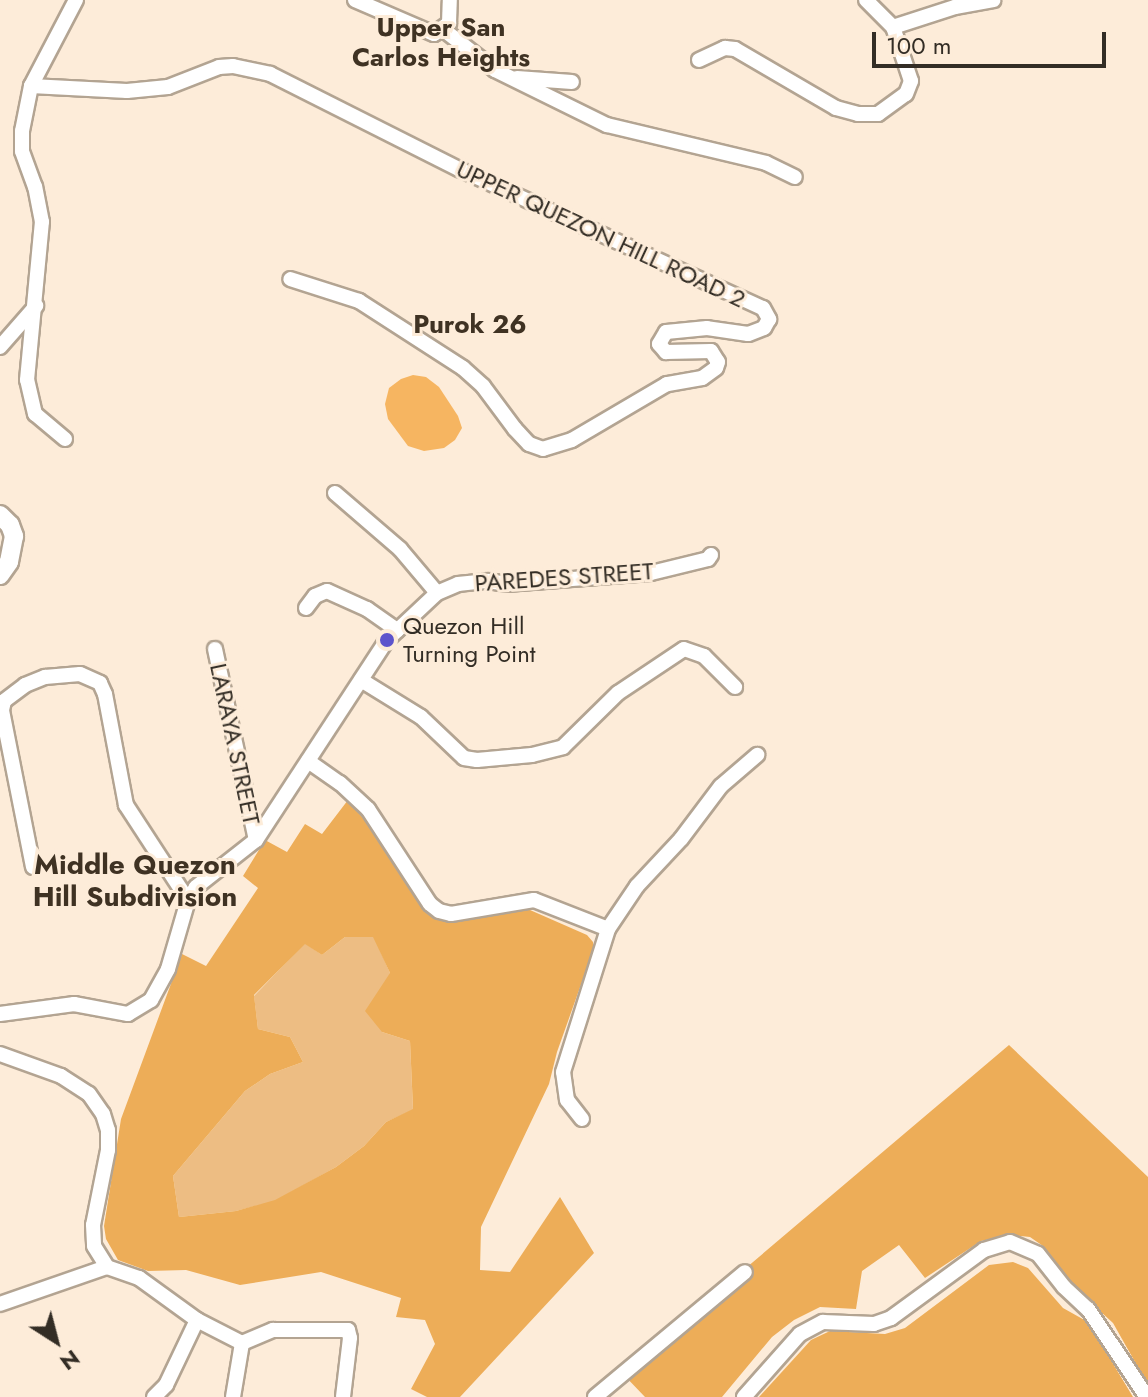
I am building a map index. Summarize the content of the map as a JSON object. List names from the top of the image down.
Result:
{
  "streets": {
    "street": ["UPPER QUEZON HILL ROAD 2", "PAREDES STREET", "LARAYA STREET"]
  },
  "crossings": [
    ["PAREDES STREET", "LARAYA STREET"]
  ],
  "districts": ["Upper San Carlos Heights", "Purok 26", "Middle Quezon Hill Subdivision"],
  "places": ["Quezon Hill Turning Point"],
  "scale_bar": "100 m",
  "north": "bottom right"
}
